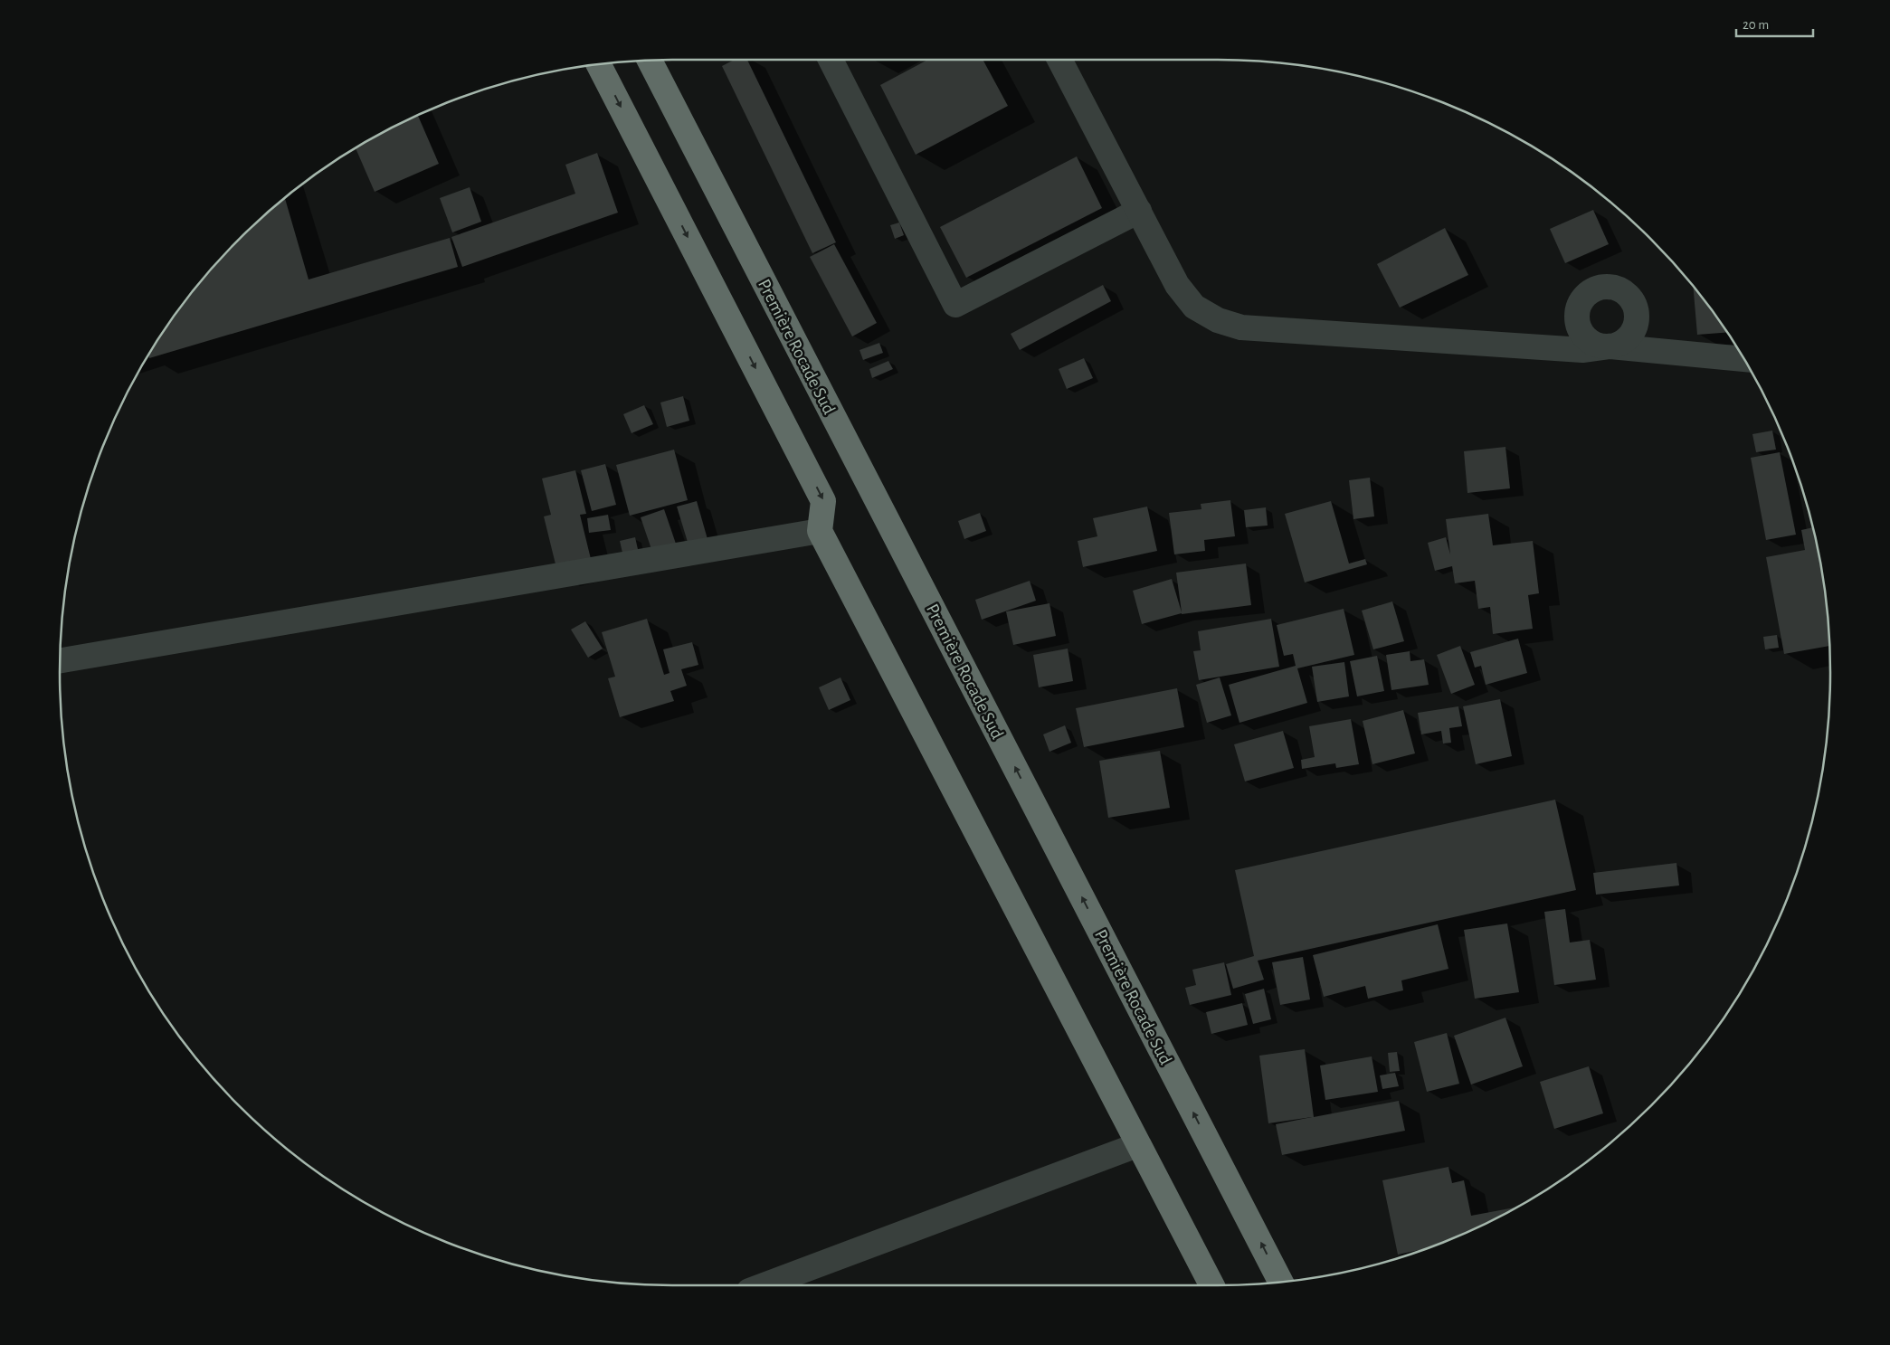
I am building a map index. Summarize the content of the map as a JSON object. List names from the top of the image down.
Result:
{
  "streets": {
    "highway": ["Première Rocade Sud"]
  },
  "scale_bar": "20 m"
}
